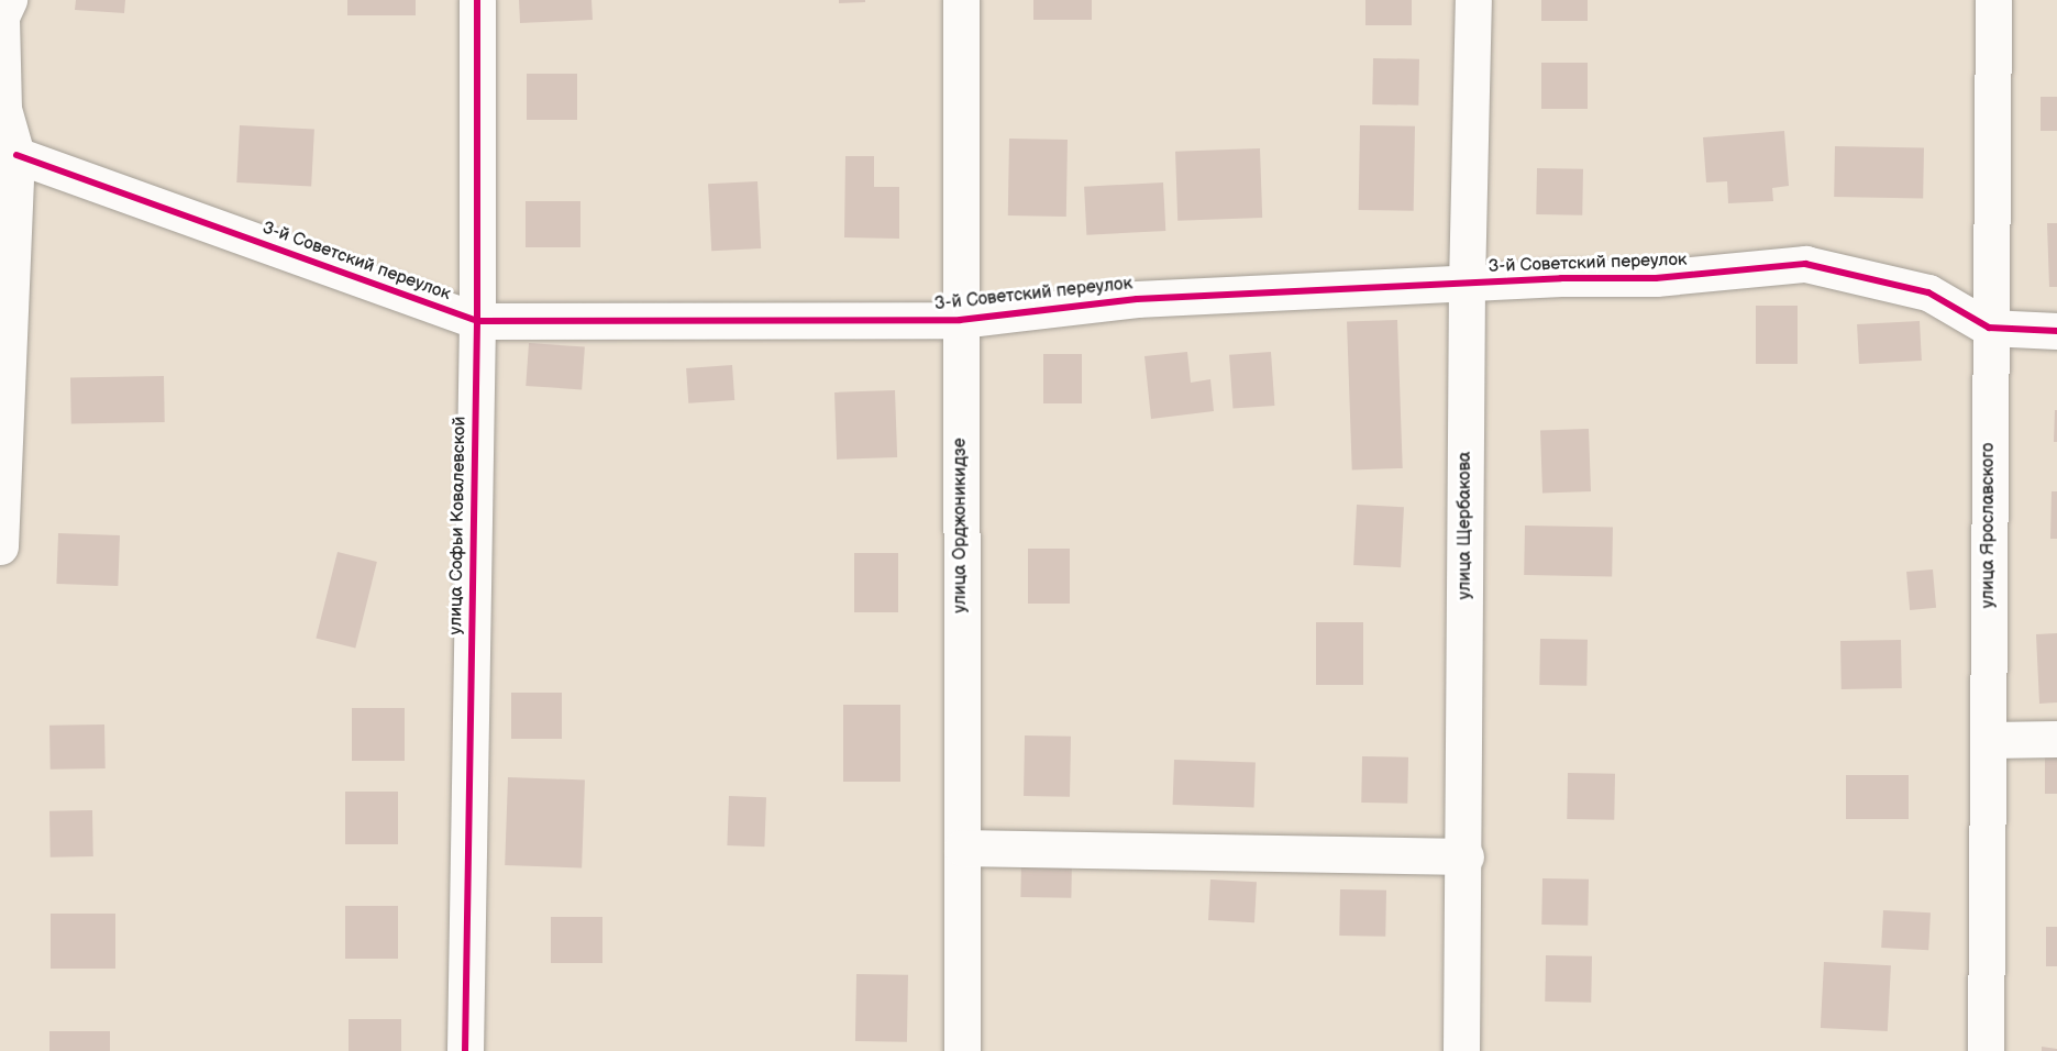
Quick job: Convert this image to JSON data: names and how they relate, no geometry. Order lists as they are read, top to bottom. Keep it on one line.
{"streets":{"street":["3-й Советский переулок","улица Софьи Ковалевской","улица Орджоникидзе","улица Щербакова","улица Ярославского"]},"crossings":[["3-й Советский переулок","улица Софьи Ковалевской"],["3-й Советский переулок","улица Орджоникидзе"],["3-й Советский переулок","улица Щербакова"],["3-й Советский переулок","улица Ярославского"]]}
